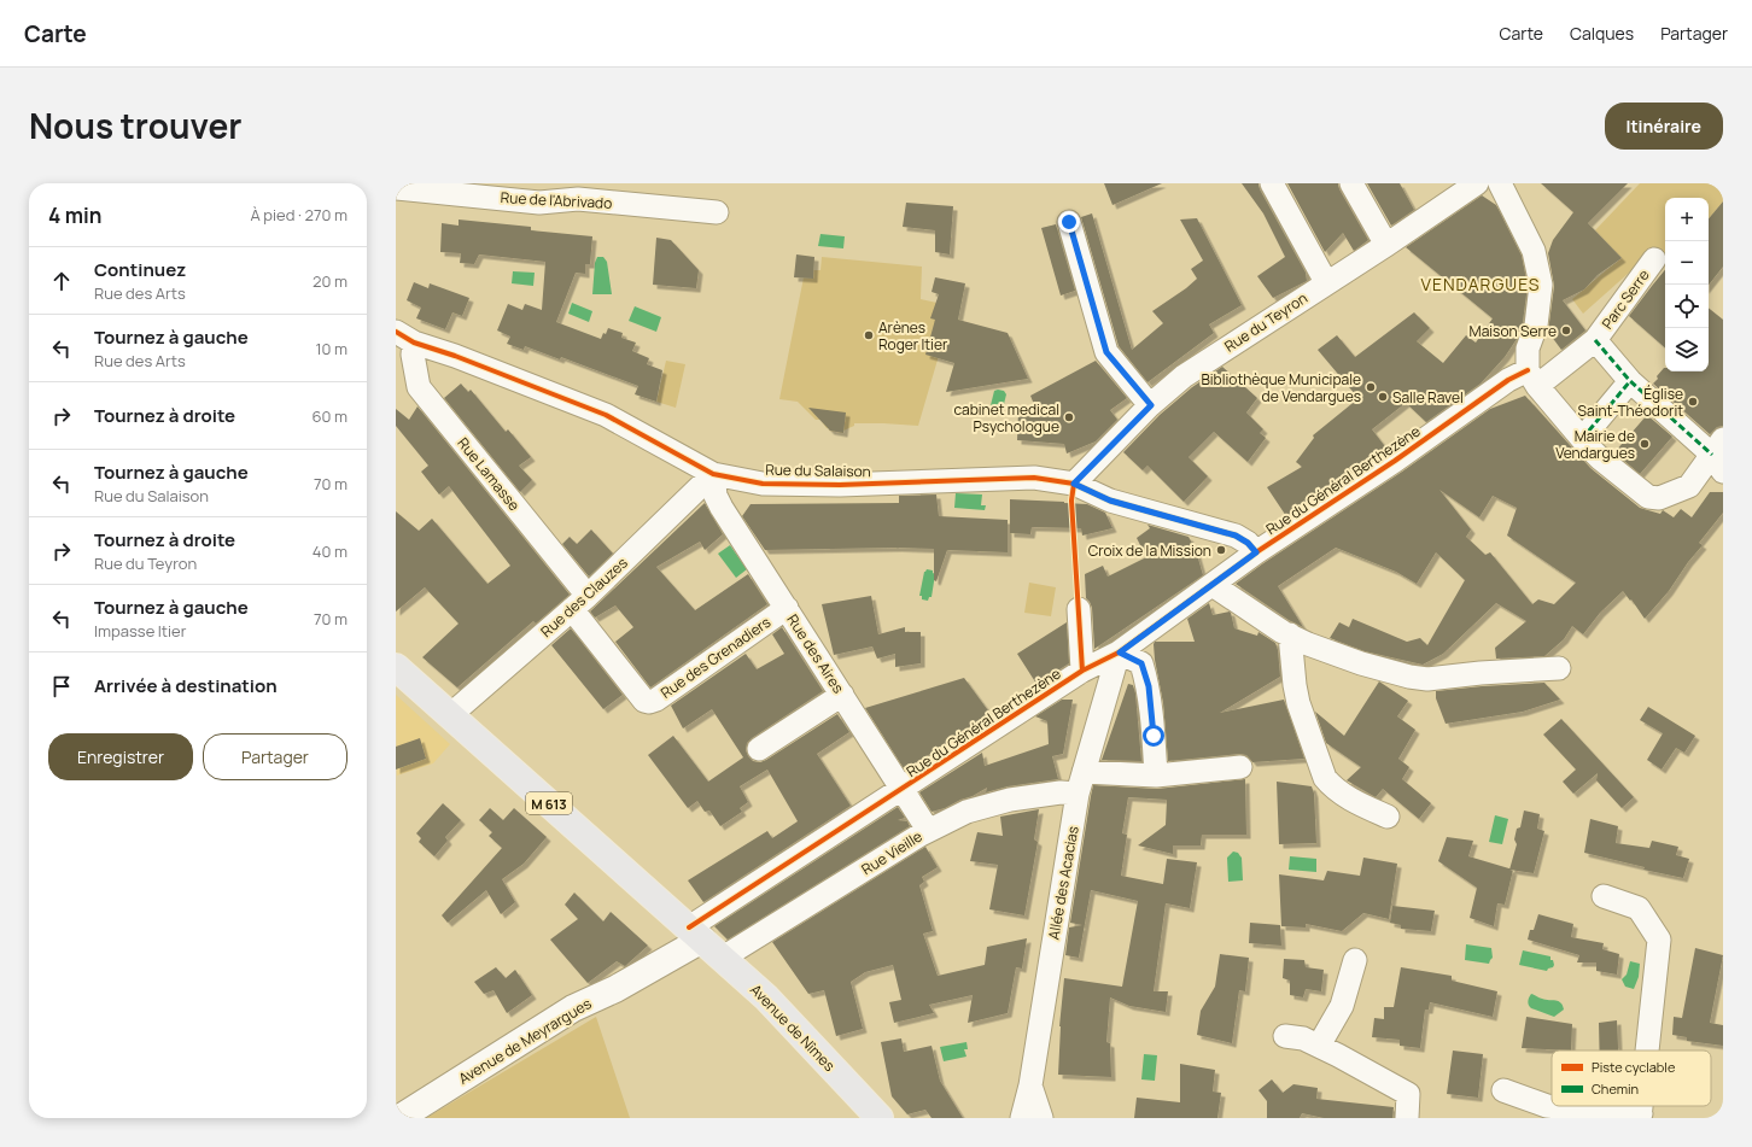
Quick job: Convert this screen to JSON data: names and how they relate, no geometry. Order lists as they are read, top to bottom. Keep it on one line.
{"streets":{"main road":["M 613","Avenue de Nîmes"],"street":["Rue de l'Abrivado","Parc Serre","Rue du Teyron","Rue du Salaison","Rue Lamasse","Rue du Général Berthezène","Rue des Clauzes","Rue des Aires","Rue des Grenadiers","Rue Vieille","Allée des Acacias","Avenue de Meyrargues"]},"crossings":[["Parc Serre","Rue du Général Berthezène"],["Rue du Teyron","Rue du Salaison"],["Rue du Salaison","Rue Lamasse"],["Rue du Salaison","Rue du Général Berthezène"],["Rue du Salaison","Rue des Clauzes"],["Rue du Salaison","Rue des Aires"],["Rue Lamasse","Rue des Clauzes"],["Rue Lamasse","Rue des Grenadiers"],["Rue du Général Berthezène","Rue des Aires"],["Rue du Général Berthezène","M 613"],["Rue du Général Berthezène","Allée des Acacias"],["Rue du Général Berthezène","Avenue de Nîmes"],["Rue du Général Berthezène","Avenue de Meyrargues"],["Rue des Clauzes","Rue des Aires"],["Rue des Clauzes","Rue des Grenadiers"],["Rue des Clauzes","M 613"],["Rue des Aires","Rue des Grenadiers"],["Rue des Aires","Rue Vieille"],["M 613","Avenue de Nîmes"],["M 613","Avenue de Meyrargues"],["Rue Vieille","Allée des Acacias"],["Rue Vieille","Avenue de Nîmes"],["Avenue de Nîmes","Avenue de Meyrargues"]],"districts":["VENDARGUES"],"places":["Maison Serre","Arènes Roger Itier","Bibliothèque Municipale de Vendargues","Salle Ravel","Église Saint-Théodorit","cabinet medical Psychologue","Mairie de Vendargues","Croix de la Mission"],"legend":["Piste cyclable","Chemin"],"page":{"header":"Carte","nav":["Carte","Calques","Partager"],"title":"Nous trouver","buttons":["Itinéraire",["Enregistrer","Partager"]],"heading":["4 min","À pied · 270 m"],"map_buttons":["+","−"],"list":[["Continuez","Rue des Arts","20 m"],["Tournez à gauche","Rue des Arts","10 m"],["Tournez à droite","60 m"],["Tournez à gauche","Rue du Salaison","70 m"],["Tournez à droite","Rue du Teyron","40 m"],["Tournez à gauche","Impasse Itier","70 m"],"Arrivée à destination"]}}
